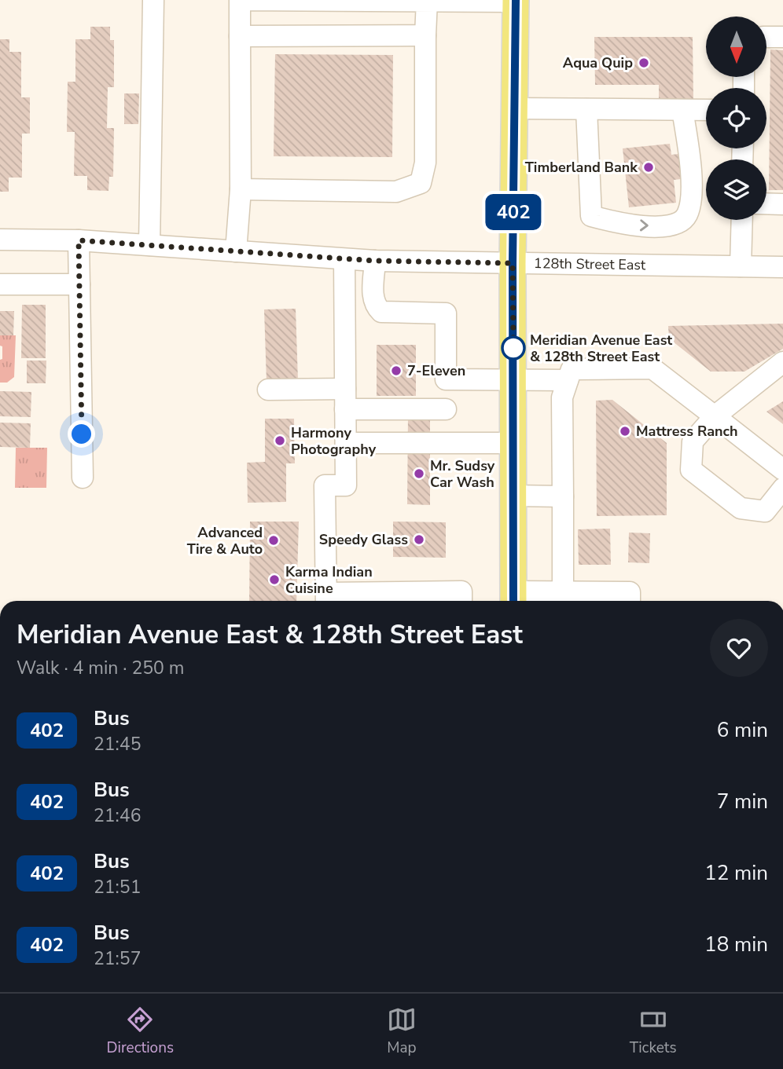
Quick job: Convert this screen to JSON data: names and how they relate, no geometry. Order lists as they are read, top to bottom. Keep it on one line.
{"streets":{"street":["128th Street East"]},"places":["Aqua Quip","Timberland Bank","Meridian Avenue East & 128th Street East","7-Eleven","Mattress Ranch","Harmony Photography","Mr. Sudsy Car Wash","Speedy Glass","Advanced Tire & Auto","Karma Indian Cuisine"],"lines":["bus line 402"],"north":"bottom","page":{"on_map":"402","heading":["Meridian Avenue East & 128th Street East","Walk · 4 min · 250 m"],"list":[{"mark":"402","name":"Bus","note":"21:45","value":"6 min"},{"mark":"402","name":"Bus","note":"21:46","value":"7 min"},{"mark":"402","name":"Bus","note":"21:51","value":"12 min"},{"mark":"402","name":"Bus","note":"21:57","value":"18 min"}],"tabs":["Directions","Map","Tickets"]}}
